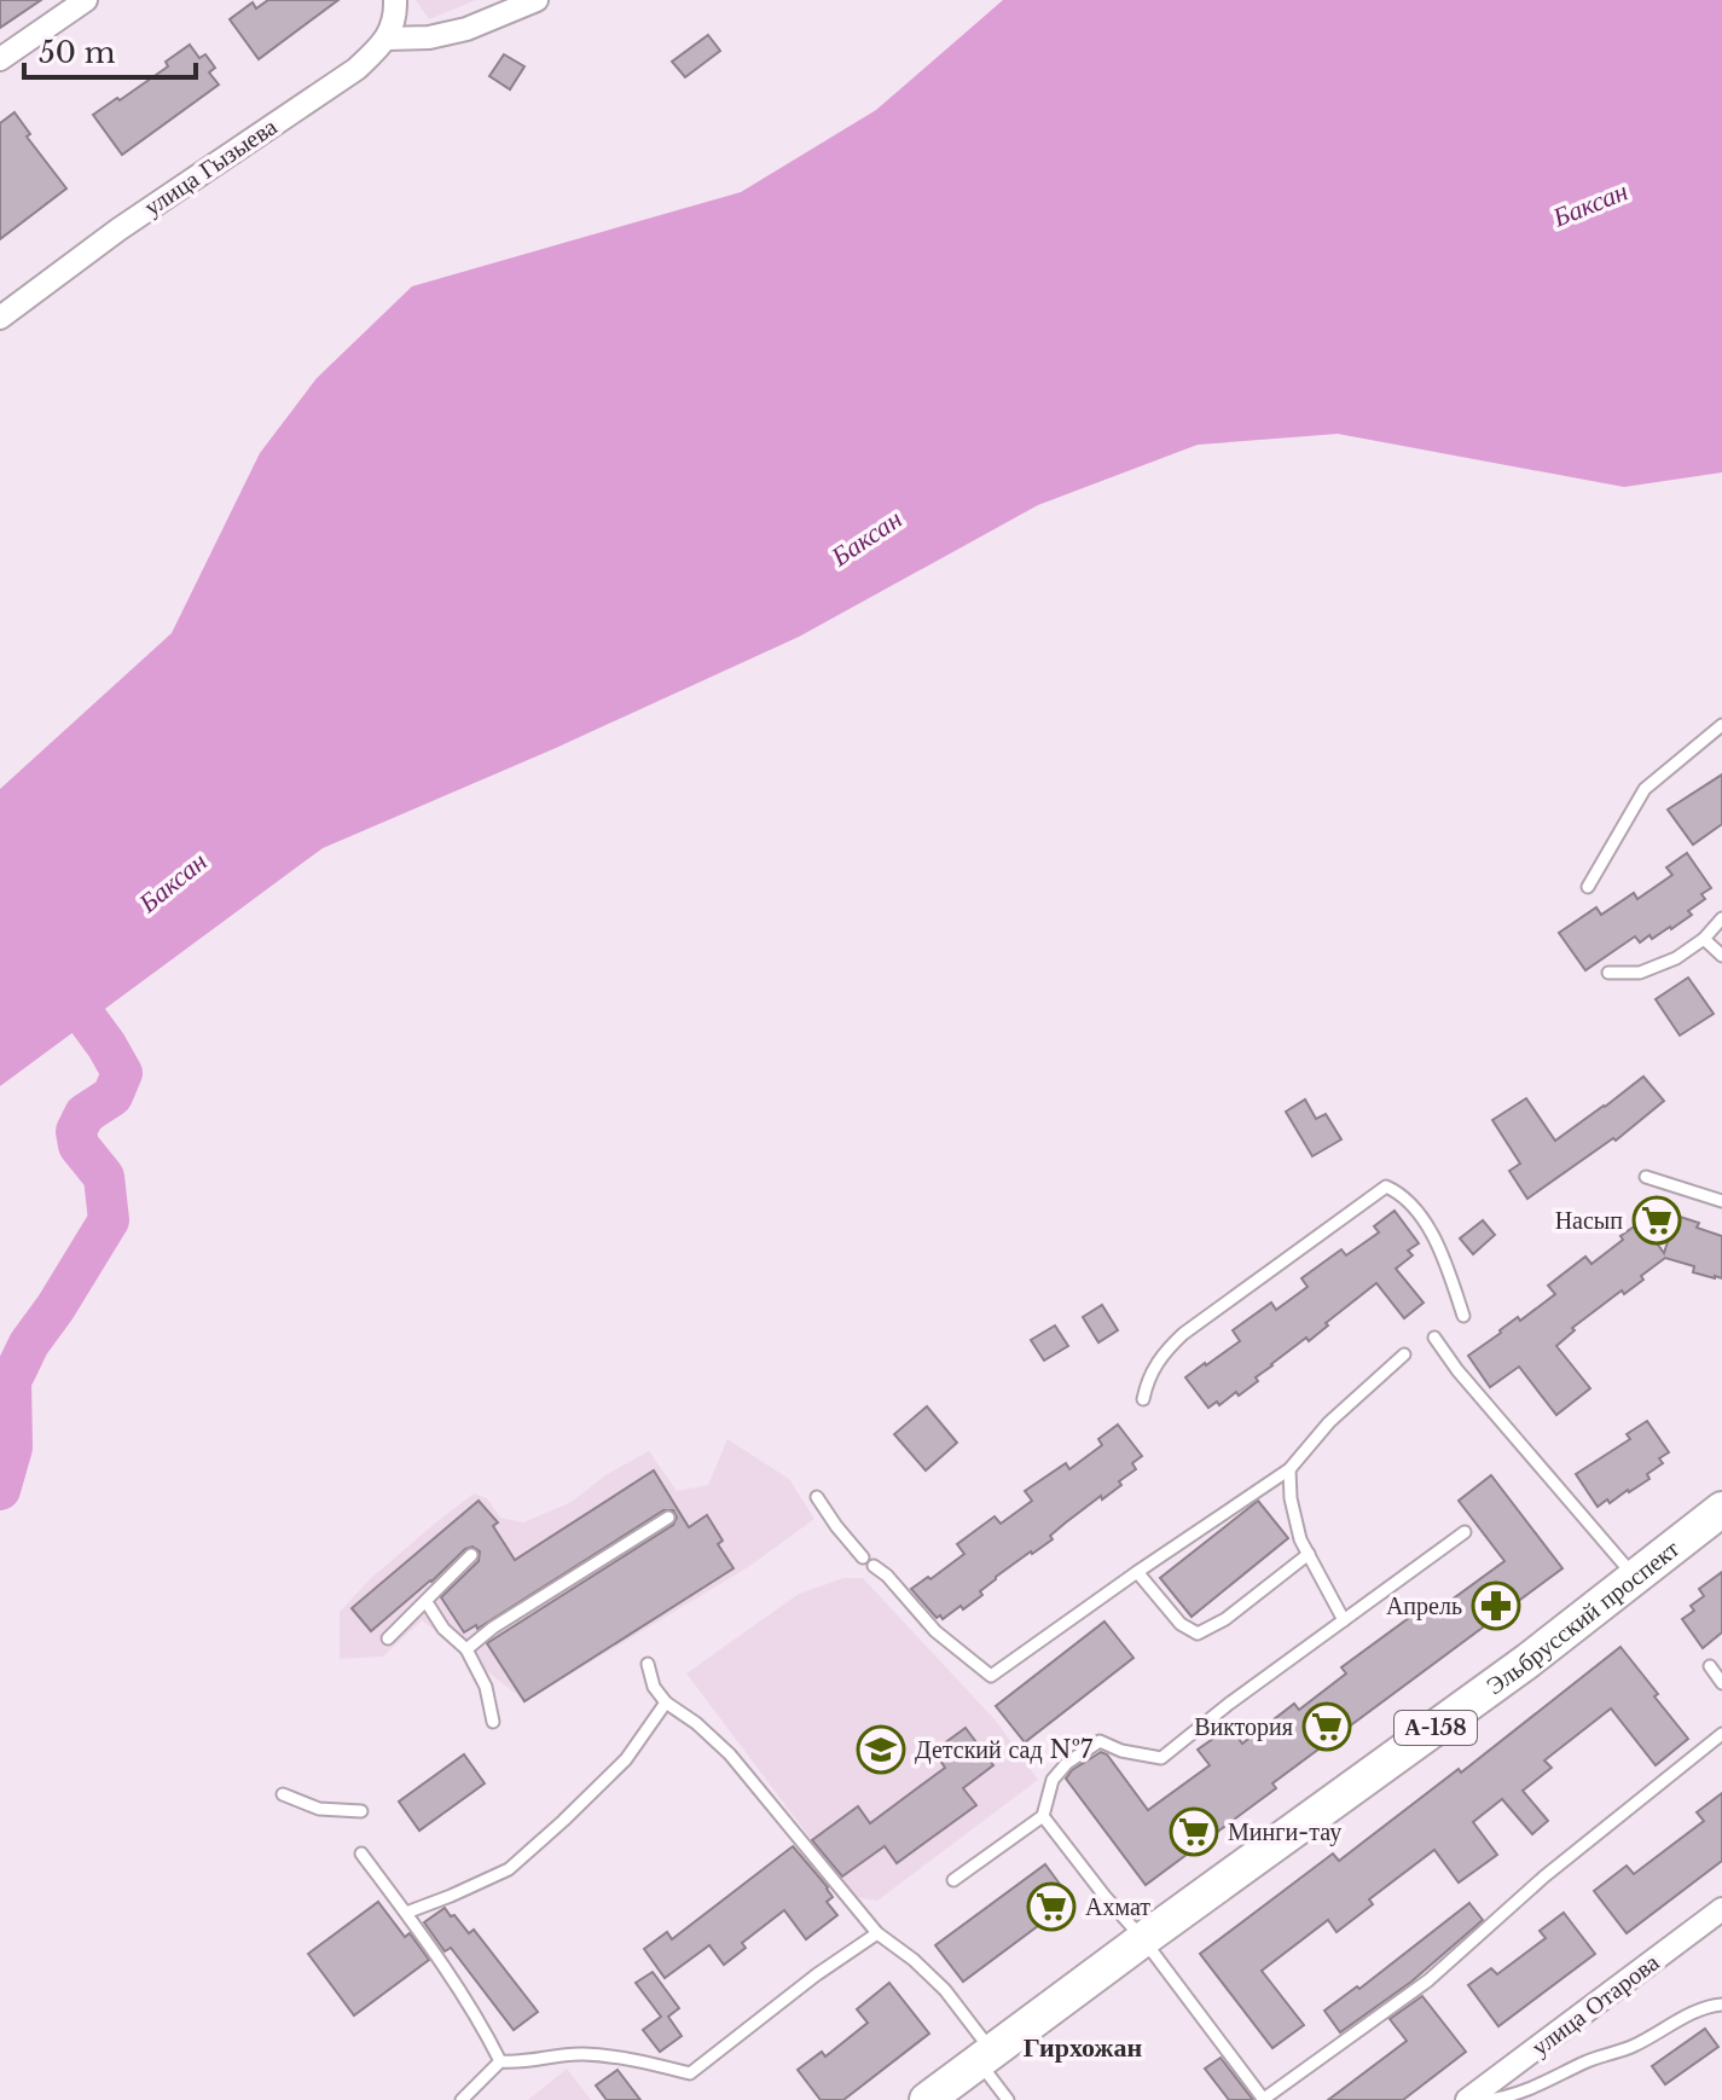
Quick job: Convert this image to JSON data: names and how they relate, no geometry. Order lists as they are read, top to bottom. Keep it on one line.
{"streets":{"main road":["Эльбрусский проспект","А-158"],"street":["улица Гызыева","улица Отарова"]},"districts":["Гирхожан"],"water":["Баксан"],"places":{"supermarket":["Насып","Виктория","Минги-тау","Ахмат"],"pharmacy":["Апрель"],"school or university":["Детский сад №7"]},"scale_bar":"50 m"}
